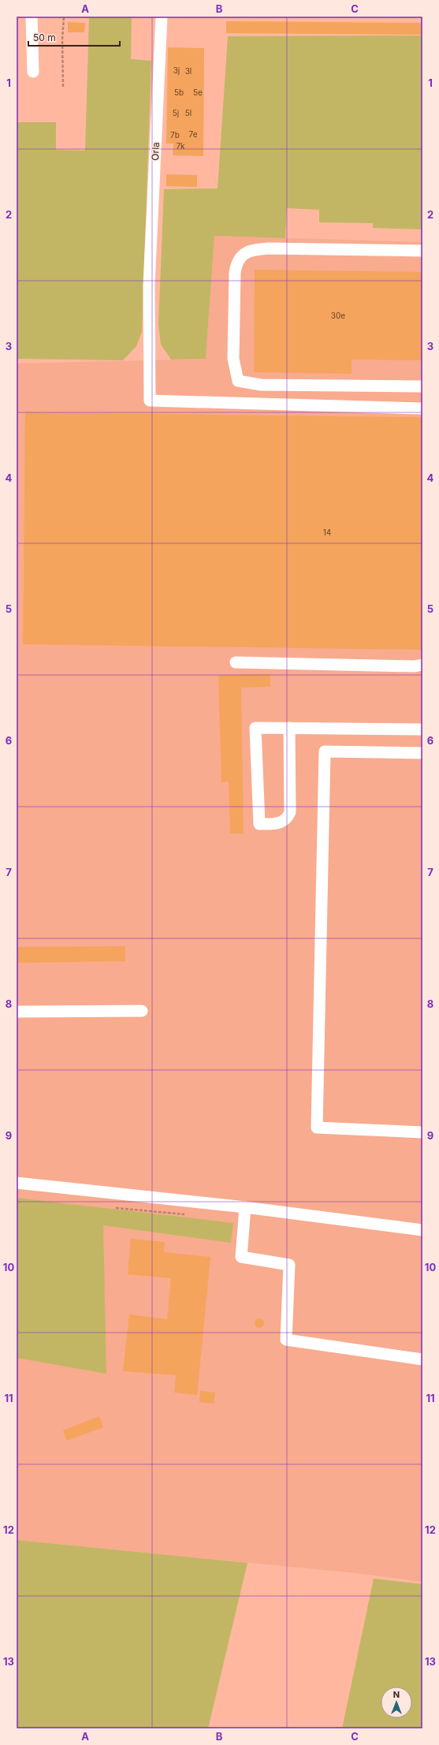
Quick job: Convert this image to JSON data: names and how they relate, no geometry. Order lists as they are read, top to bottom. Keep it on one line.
{"streets":{"lane":["Orla"]},"house_numbers":["3j","3l","5b","5e","5j","5l","7e","7b","7k","30e","14"],"scale_bar":"50 m","north":"top","grid":{"columns":["A","B","C"],"rows":["1","2","3","4","5","6","7","8","9","10","11","12","13"]}}
